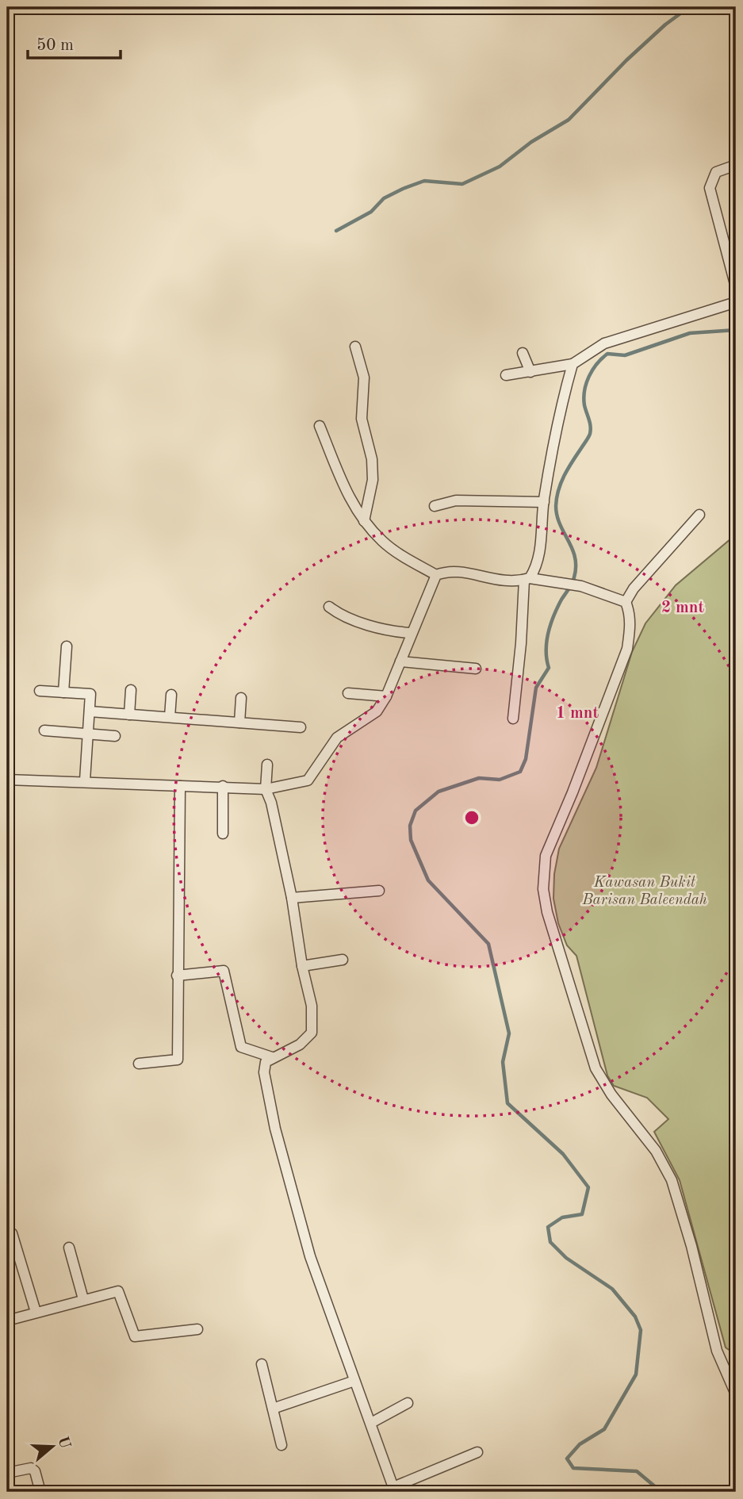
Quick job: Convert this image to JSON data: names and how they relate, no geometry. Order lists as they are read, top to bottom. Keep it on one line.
{"parks":["Kawasan Bukit Barisan Baleendah"],"scale_bar":"50 m","north":"right","rings":["2 mnt","1 mnt"]}
